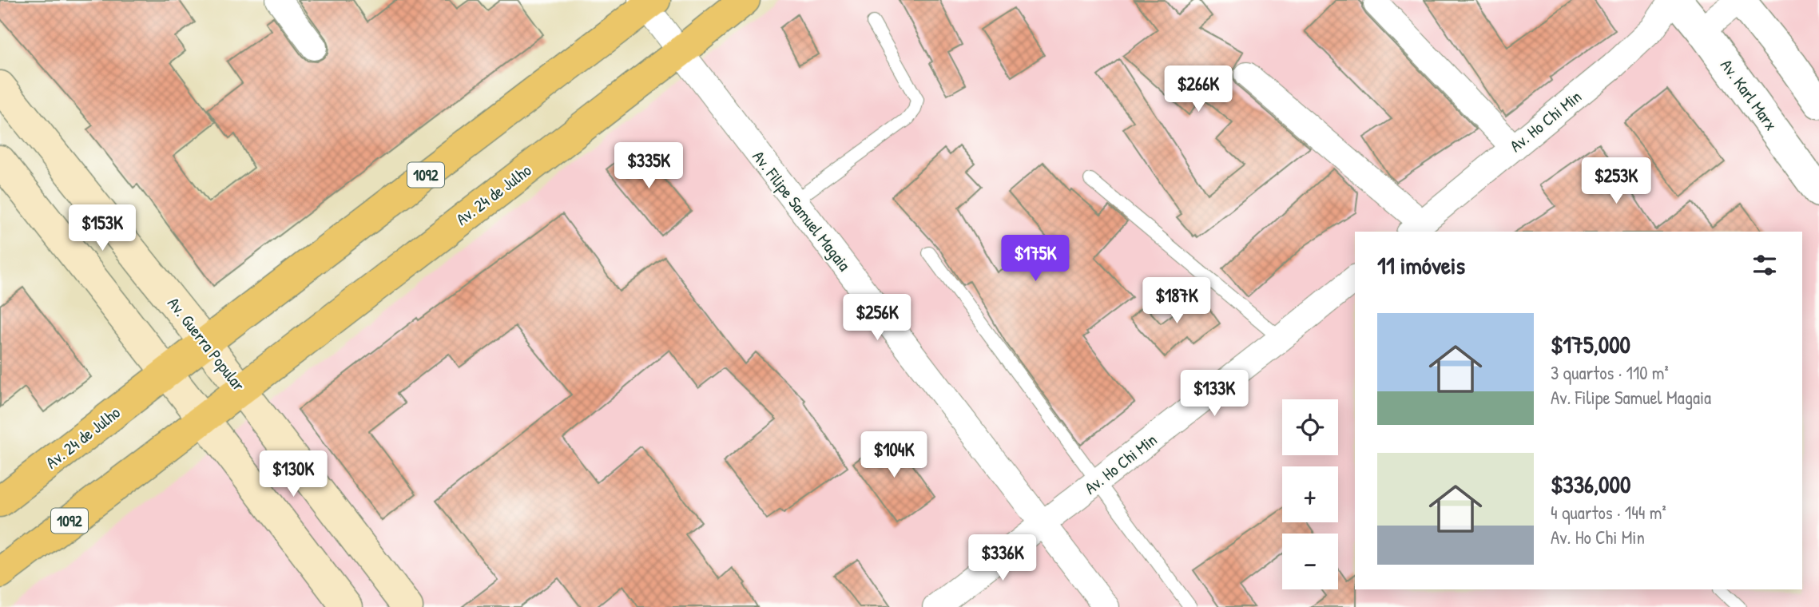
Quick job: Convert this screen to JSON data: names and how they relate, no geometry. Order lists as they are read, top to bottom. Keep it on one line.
{"streets":{"main road":["1092","Av. 24 de Julho","Av. Guerra Popular"],"street":["Av. Karl Marx","Av. Ho Chi Min","Av. Filipe Samuel Magaia"]},"crossings":[["Av. Ho Chi Min","Av. Filipe Samuel Magaia"],["1092","Av. 24 de Julho"],["1092","Av. Filipe Samuel Magaia"],["1092","Av. Guerra Popular"],["Av. 24 de Julho","Av. Filipe Samuel Magaia"],["Av. 24 de Julho","Av. Guerra Popular"]],"page":{"price":["$266K","$335K","$253K","$153K","$175K","$187K","$256K","$133K","$104K","$130K","$336K"],"heading":"11 imóveis","list":[{"name":"$175,000","note":"3 quartos · 110 m² · Av. Filipe Samuel Magaia"},{"name":"$336,000","note":"4 quartos · 144 m² · Av. Ho Chi Min"}],"map_buttons":["+","−"]}}
